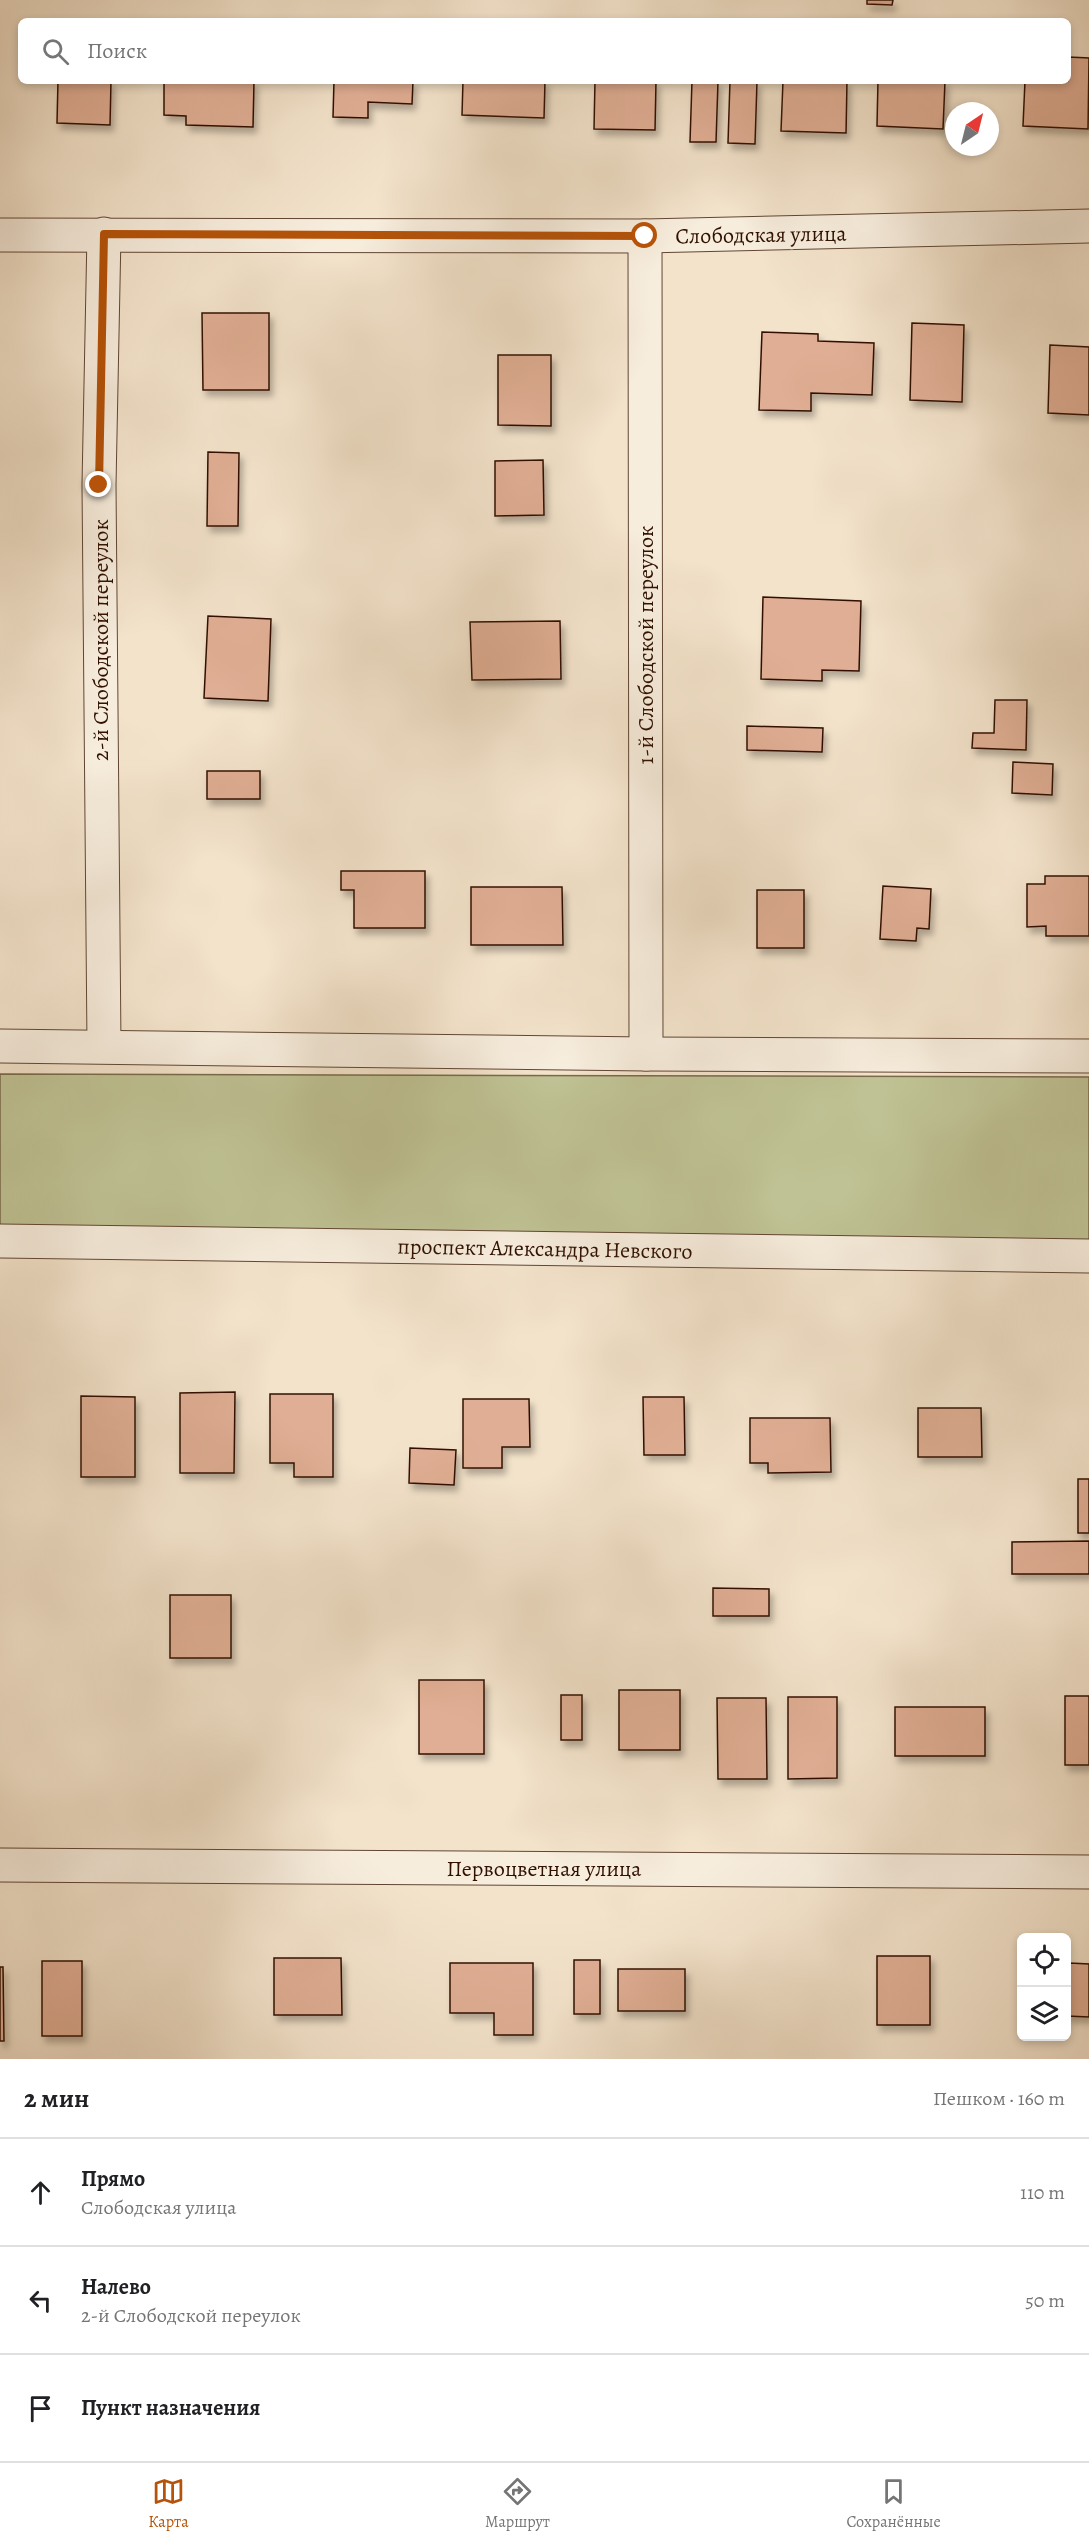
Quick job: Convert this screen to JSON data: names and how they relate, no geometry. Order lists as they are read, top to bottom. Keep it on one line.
{"streets":{"street":["Слободская улица","2-й Слободской переулок","1-й Слободской переулок","проспект Александра Невского","Первоцветная улица"]},"crossings":[["Слободская улица","2-й Слободской переулок"],["Слободская улица","1-й Слободской переулок"]],"north":"top right","page":{"search":"Поиск","heading":["2 мин","Пешком · 160 m"],"list":[["Прямо","Слободская улица","110 m"],["Налево","2-й Слободской переулок","50 m"],"Пункт назначения"],"nav":["Карта","Маршрут","Сохранённые"]}}
